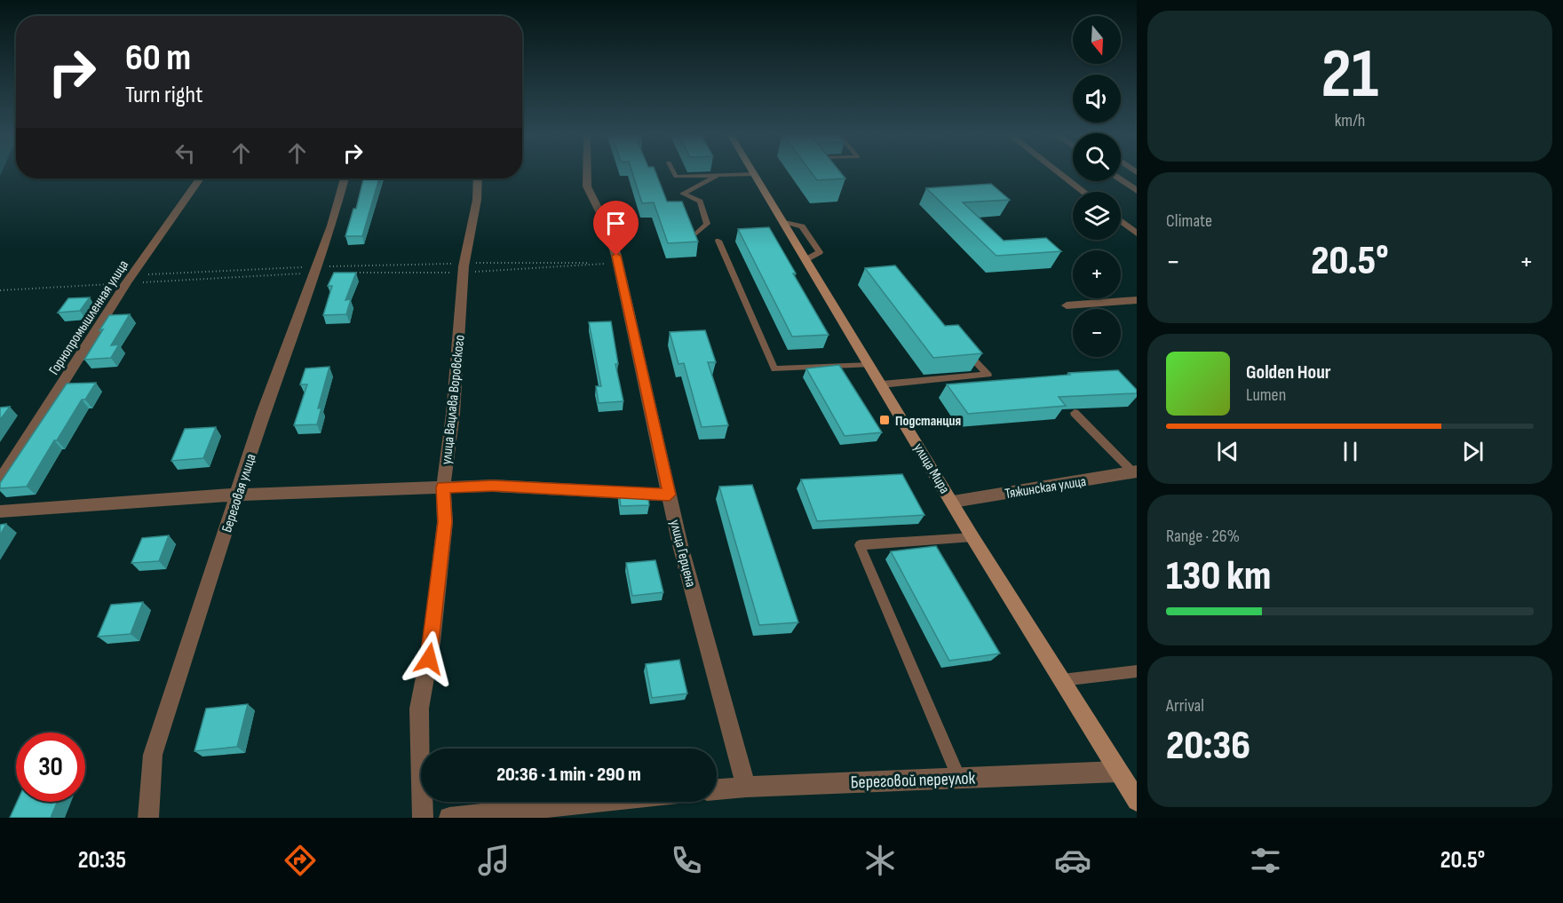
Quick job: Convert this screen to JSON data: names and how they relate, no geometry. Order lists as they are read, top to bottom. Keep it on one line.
{"streets":{"main road":["улица Мира"],"street":["Горнопромышленная улица","улица Вацлава Воровского","Тяжинская улица","Береговая улица","улица Герцена","Береговой переулок"]},"crossings":[["улица Мира","Тяжинская улица"],["улица Мира","Береговой переулок"],["улица Герцена","Береговой переулок"]],"places":{"transit":["Подстанция"]},"north":"bottom","page":{"tile":[["21","km/h"],"Climate",["Range · 26%","130 km"],["Arrival","20:36"]],"map_buttons":["+","−"],"turn":["60 m","Turn right"],"heat":["−","20.5°","+"],"song":["Golden Hour","Lumen"],"limit":"30","trip":"20:36 · 1 min · 290 m","tabs":["20:35","20.5°"]}}
